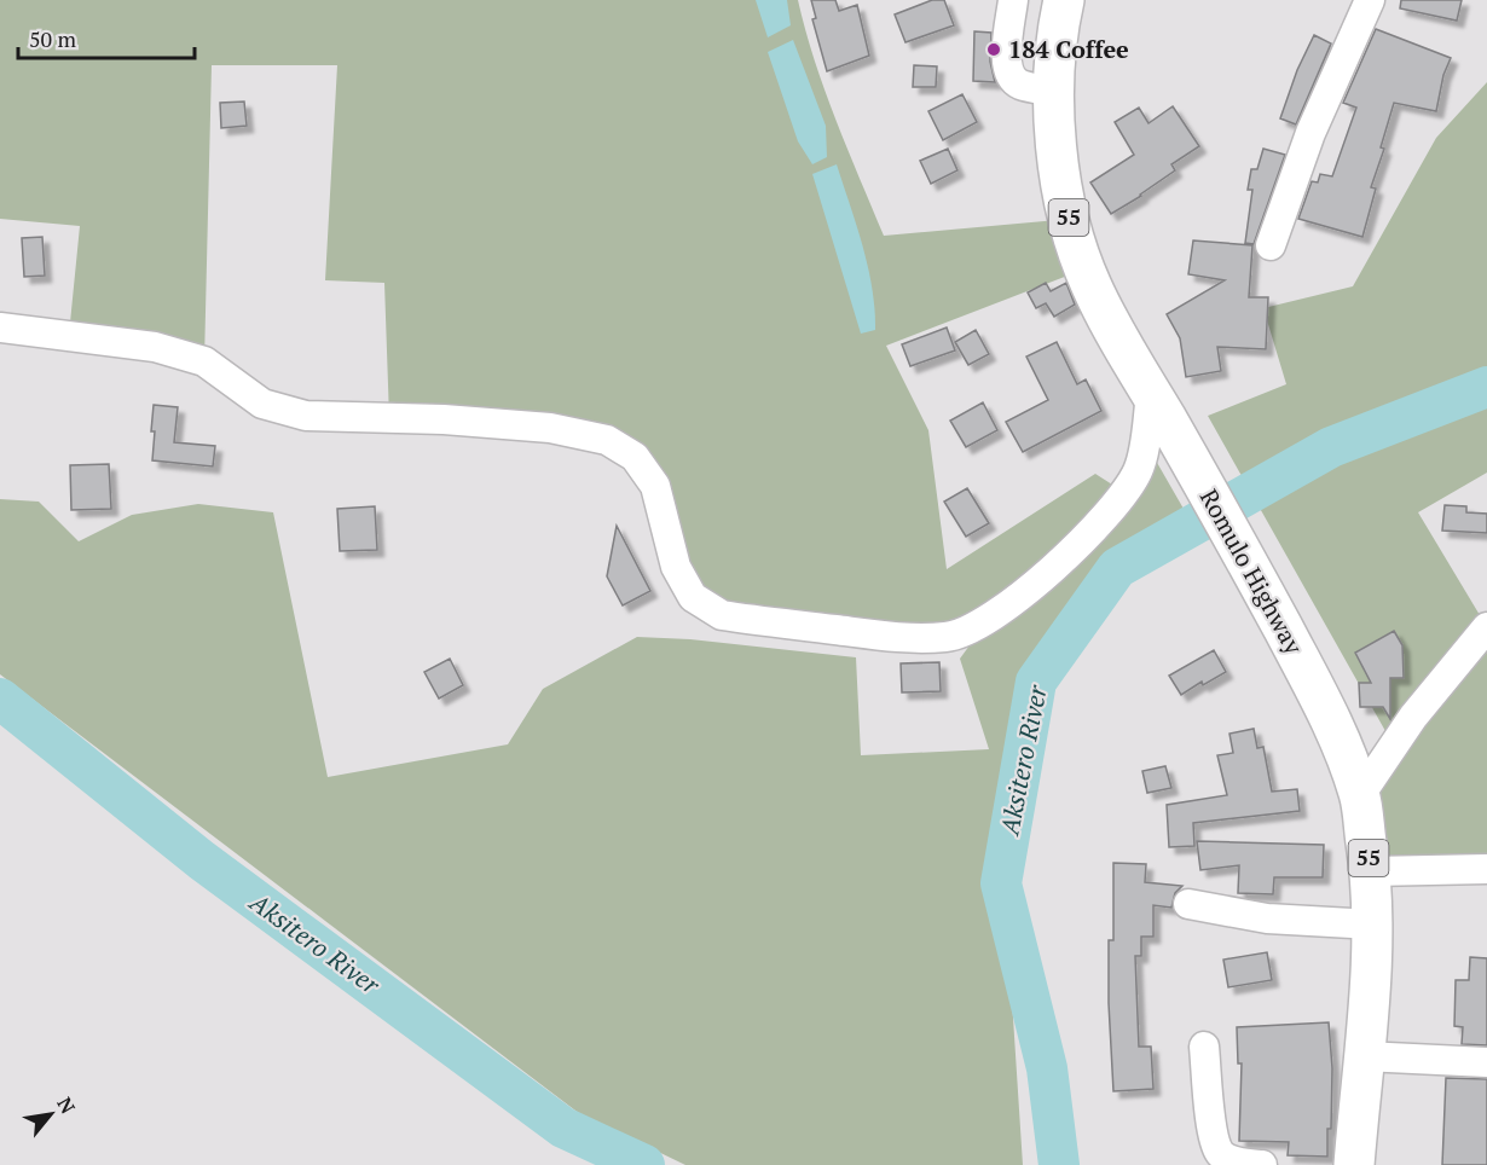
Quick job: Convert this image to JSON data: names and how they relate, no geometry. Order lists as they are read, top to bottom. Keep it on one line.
{"streets":{"highway":["55","Romulo Highway"]},"water":["Aksitero River"],"places":["184 Coffee"],"scale_bar":"50 m","north":"top right"}
